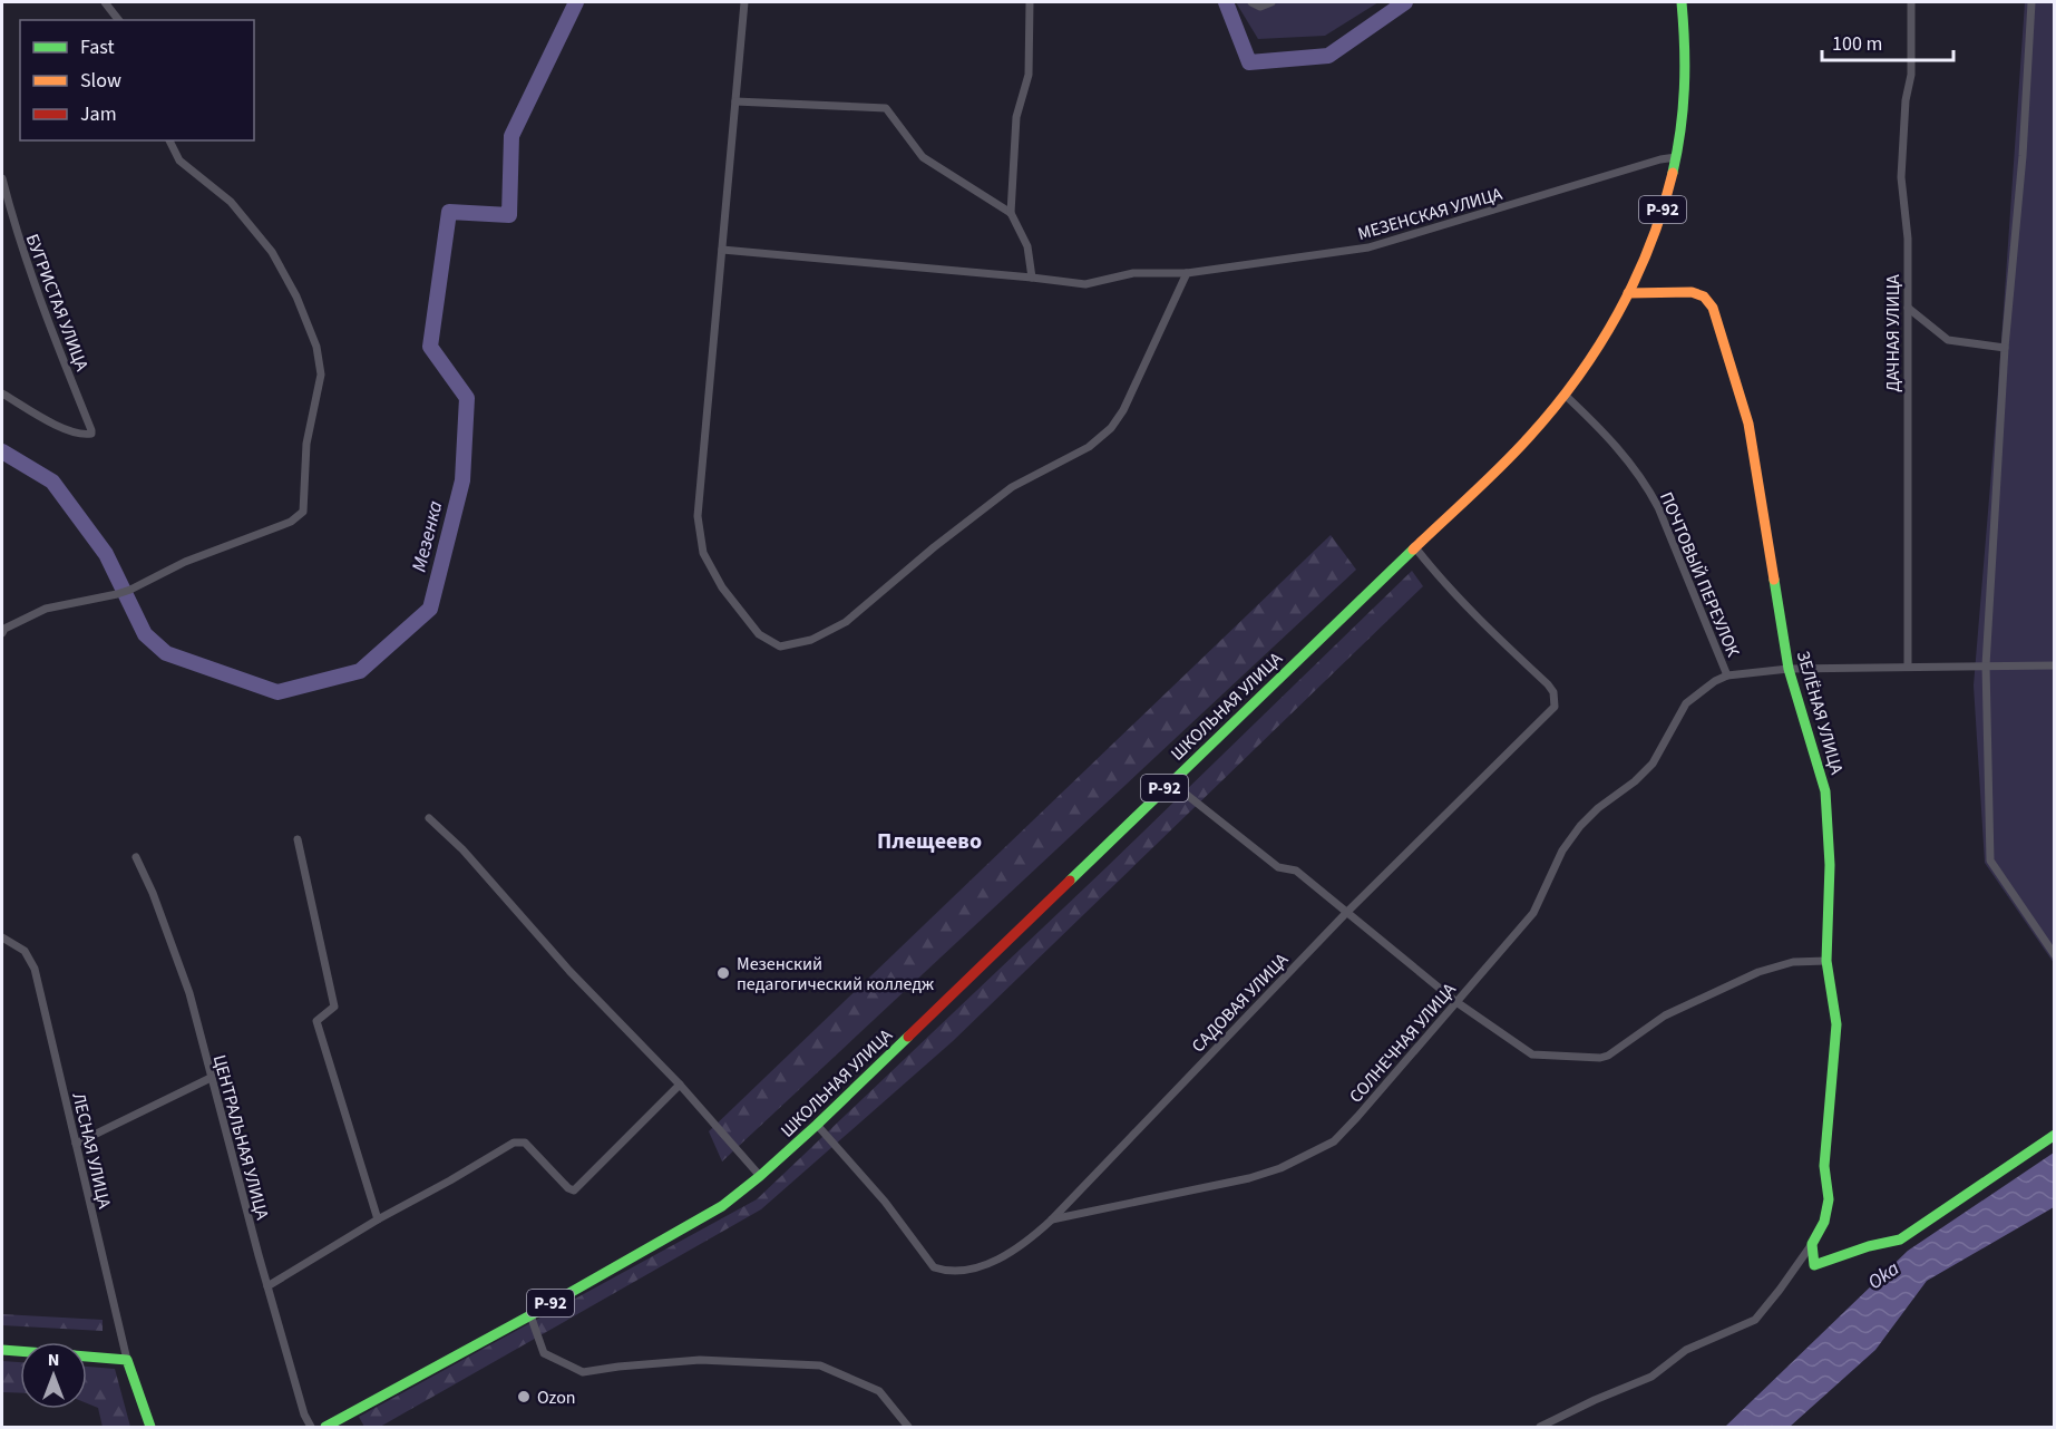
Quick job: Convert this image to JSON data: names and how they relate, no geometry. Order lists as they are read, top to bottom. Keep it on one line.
{"streets":{"main road":["Р-92","ШКОЛЬНАЯ УЛИЦА","ЗЕЛЁНАЯ УЛИЦА"],"street":["МЕЗЕНСКАЯ УЛИЦА","БУГРИСТАЯ УЛИЦА","ДАЧНАЯ УЛИЦА","ПОЧТОВЫЙ ПЕРЕУЛОК","САДОВАЯ УЛИЦА","СОЛНЕЧНАЯ УЛИЦА","ЦЕНТРАЛЬНАЯ УЛИЦА","ЛЕСНАЯ УЛИЦА"]},"crossings":[["Р-92","МЕЗЕНСКАЯ УЛИЦА"],["Р-92","ПОЧТОВЫЙ ПЕРЕУЛОК"],["Р-92","ШКОЛЬНАЯ УЛИЦА"],["Р-92","ЗЕЛЁНАЯ УЛИЦА"],["ПОЧТОВЫЙ ПЕРЕУЛОК","ШКОЛЬНАЯ УЛИЦА"],["ПОЧТОВЫЙ ПЕРЕУЛОК","СОЛНЕЧНАЯ УЛИЦА"],["ШКОЛЬНАЯ УЛИЦА","САДОВАЯ УЛИЦА"],["САДОВАЯ УЛИЦА","СОЛНЕЧНАЯ УЛИЦА"]],"districts":["Плещеево"],"water":["Мезенка","Oka"],"places":["Мезенский педагогический колледж","Ozon"],"legend":["Fast","Slow","Jam"],"scale_bar":"100 m","north":"top"}
